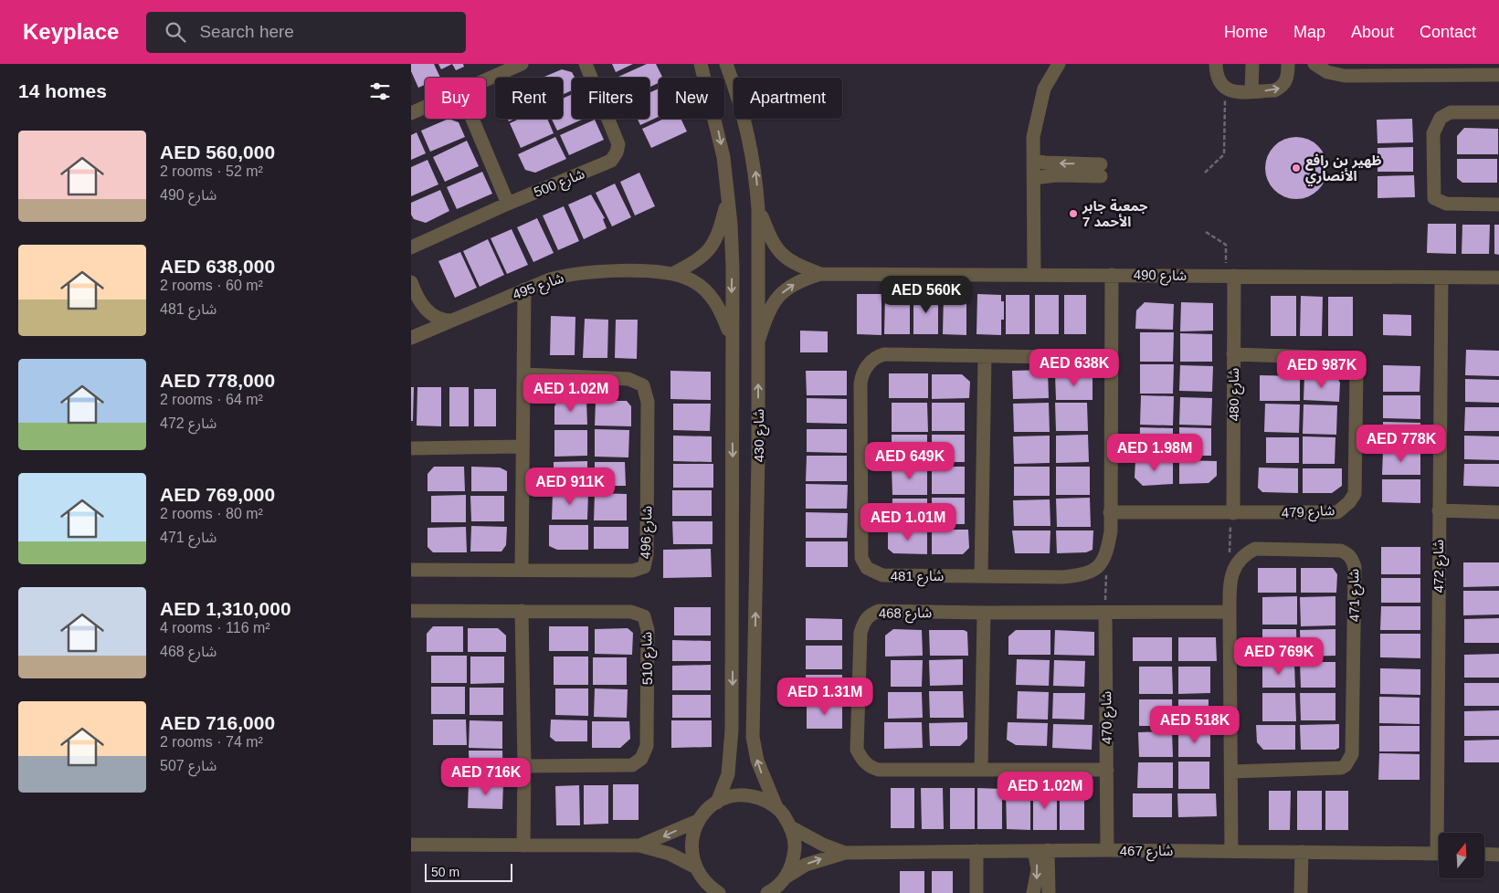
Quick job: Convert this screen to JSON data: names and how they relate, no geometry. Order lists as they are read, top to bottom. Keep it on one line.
{"streets":{"street":["شارع 500","شارع 490","شارع 495","شارع 480","شارع 430","شارع 479","شارع 496","شارع 472","شارع 481","شارع 471","شارع 468","شارع 510","شارع 470","شارع 467"]},"crossings":[["شارع 490","شارع 480"],["شارع 490","شارع 430"],["شارع 490","شارع 472"],["شارع 495","شارع 430"],["شارع 480","شارع 479"],["شارع 430","شارع 467"],["شارع 471","شارع 468"],["شارع 471","شارع 467"],["شارع 468","شارع 470"],["شارع 470","شارع 467"]],"places":["ظهير بن رافع الأنصاري","جمعية جابر الأحمد 7"],"scale_bar":"50 m","north":"top","page":{"header":"Keyplace","search":"Search here","nav":["Home","Map","About","Contact"],"heading":"14 homes","chip":["Buy","Rent","Filters","New","Apartment"],"list":[{"name":"AED 560,000","note":"2 rooms · 52 m² · شارع 490"},{"name":"AED 638,000","note":"2 rooms · 60 m² · شارع 481"},{"name":"AED 778,000","note":"2 rooms · 64 m² · شارع 472"},{"name":"AED 769,000","note":"2 rooms · 80 m² · شارع 471"},{"name":"AED 1,310,000","note":"4 rooms · 116 m² · شارع 468"},{"name":"AED 716,000","note":"2 rooms · 74 m² · شارع 507"}],"price":["AED 560K","AED 638K","AED 987K","AED 1.02M","AED 778K","AED 1.98M","AED 649K","AED 911K","AED 1.01M","AED 769K","AED 1.31M","AED 518K","AED 716K","AED 1.02M"],"scale":"50 m"}}
